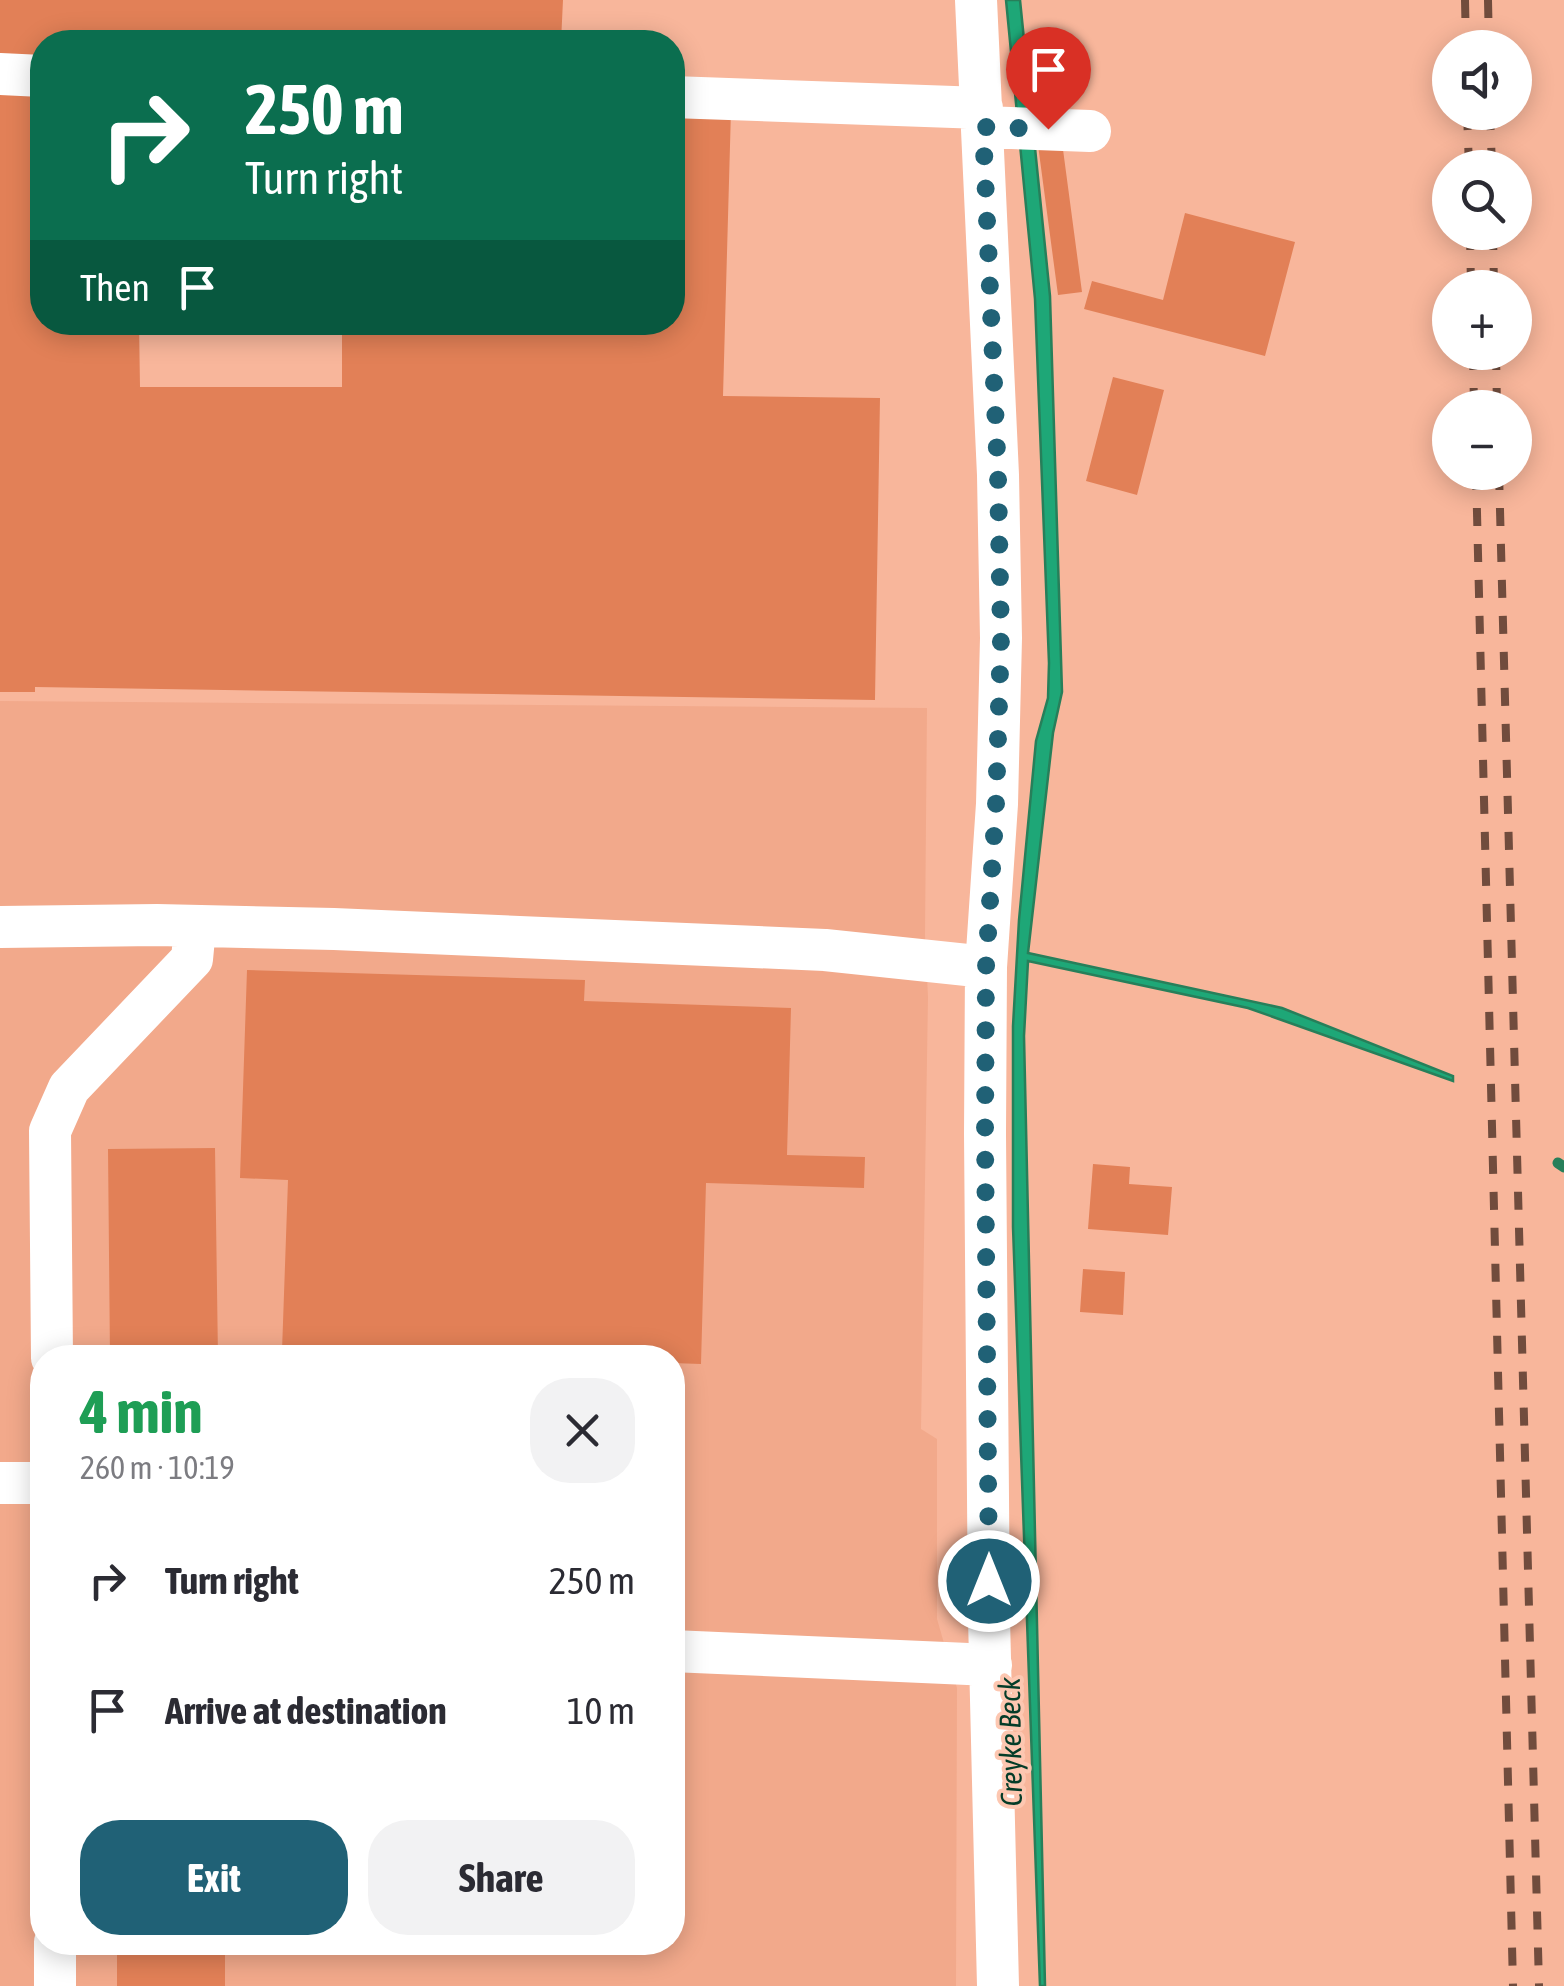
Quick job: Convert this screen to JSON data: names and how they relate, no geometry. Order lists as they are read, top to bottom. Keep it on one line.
{"water":["Creyke Beck"],"page":{"map_buttons":["+","−"],"turn":["250 m","Turn right"],"then":"Then","heading":["4 min","260 m · 10:19"],"list":[{"name":"Turn right","value":"250 m"},{"name":"Arrive at destination","value":"10 m"}],"buttons":["Exit","Share"]}}
